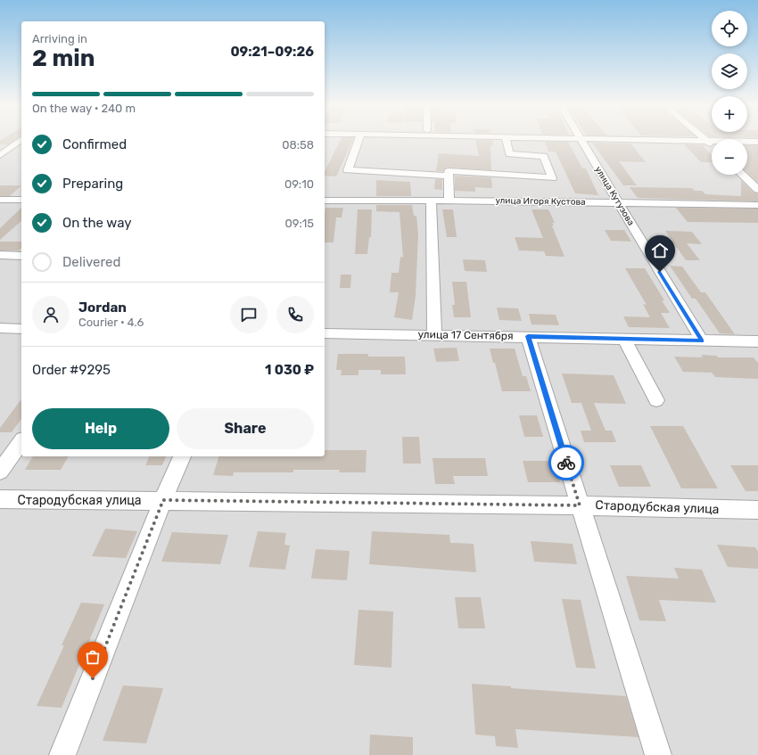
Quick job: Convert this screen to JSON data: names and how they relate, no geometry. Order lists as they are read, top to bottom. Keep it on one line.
{"streets":{"street":["улица Кутузова","улица Игоря Кустова","улица 17 Сентября","Стародубская улица"]},"crossings":[["улица Кутузова","улица Игоря Кустова"],["улица Кутузова","улица 17 Сентября"]],"page":{"map_buttons":["+","−"],"heading":["2 min","Arriving in","09:21–09:26"],"panel":["Jordan","Courier · 4.6","Order #9295","1 030 ₽"],"bar":"On the way · 240 m","list":[["Confirmed","08:58"],["Preparing","09:10"],["On the way","09:15"],"Delivered"],"buttons":["Help","Share"]}}
